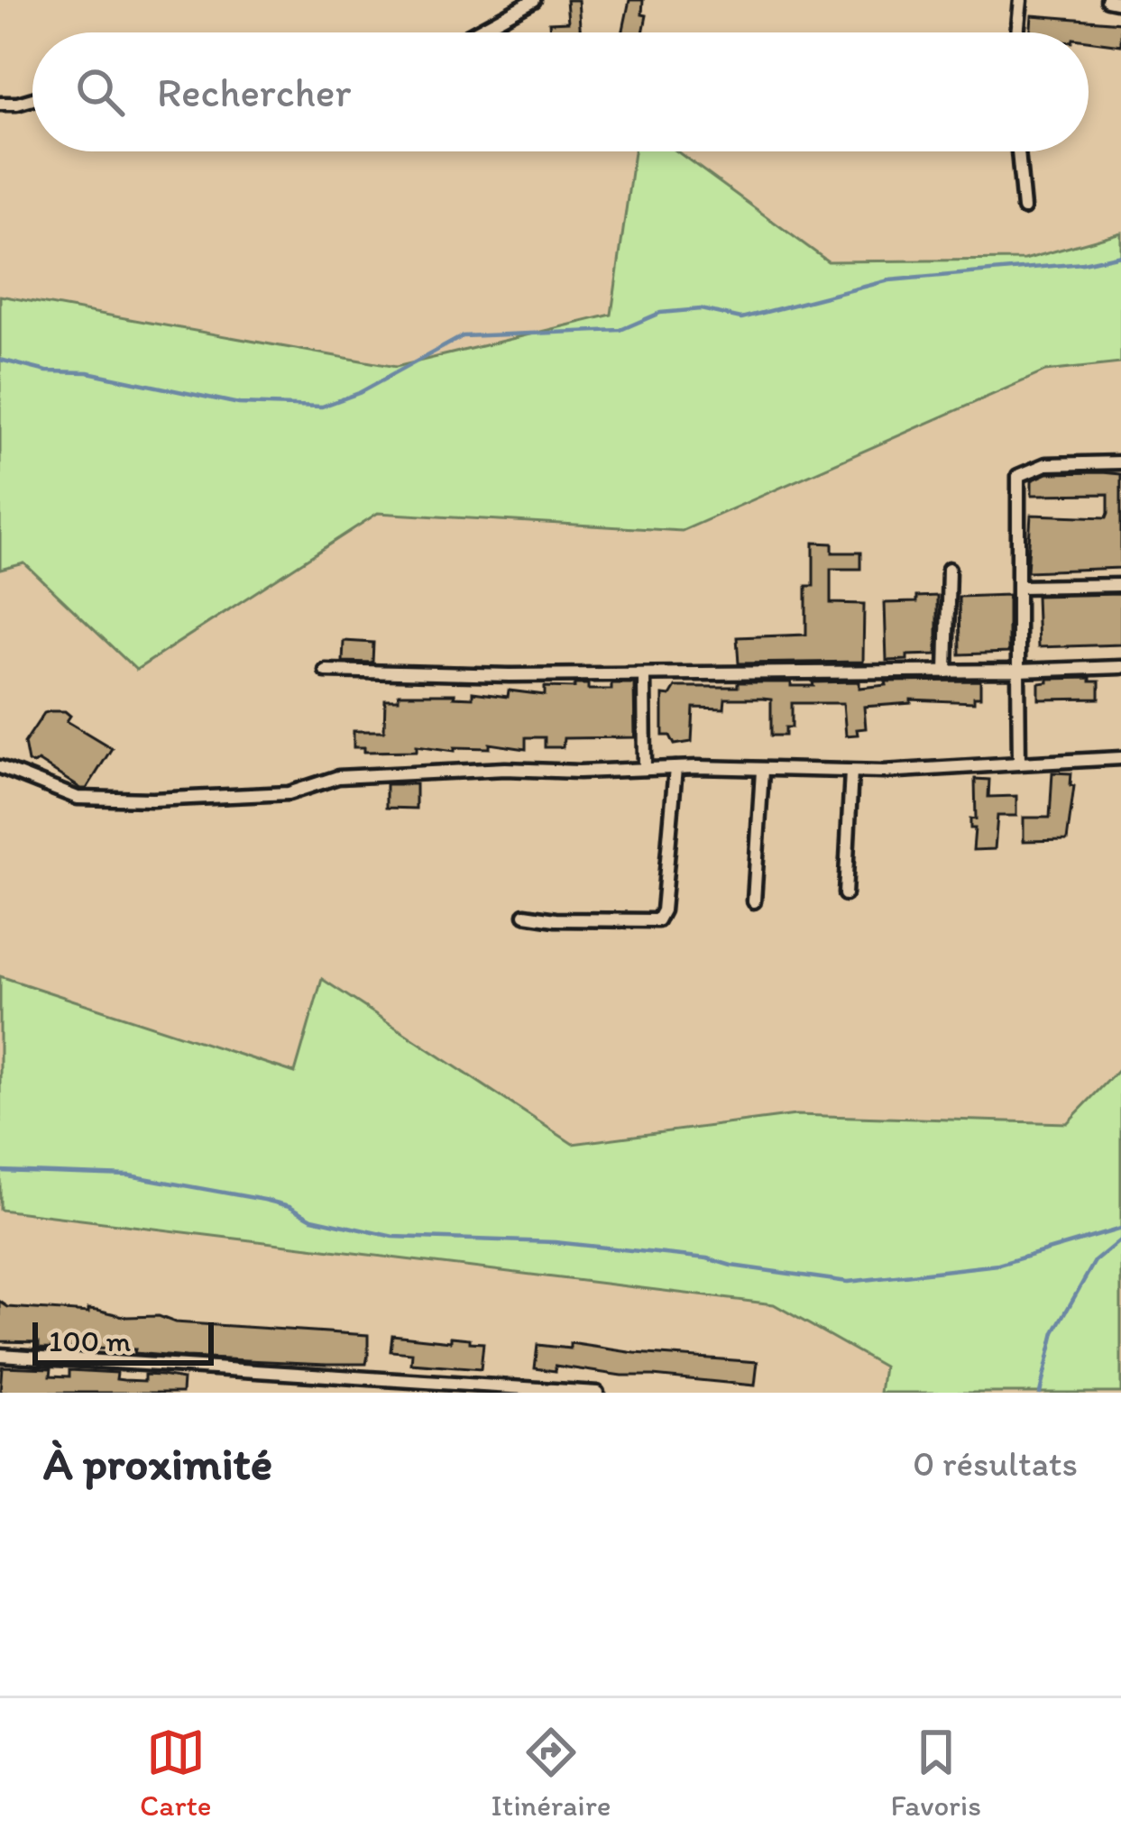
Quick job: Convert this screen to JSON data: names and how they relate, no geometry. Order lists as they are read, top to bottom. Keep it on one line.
{"scale_bar":"100 m","page":{"search":"Rechercher","scale":"100 m","heading":["À proximité","0 résultats"],"nav":["Carte","Itinéraire","Favoris"]}}
